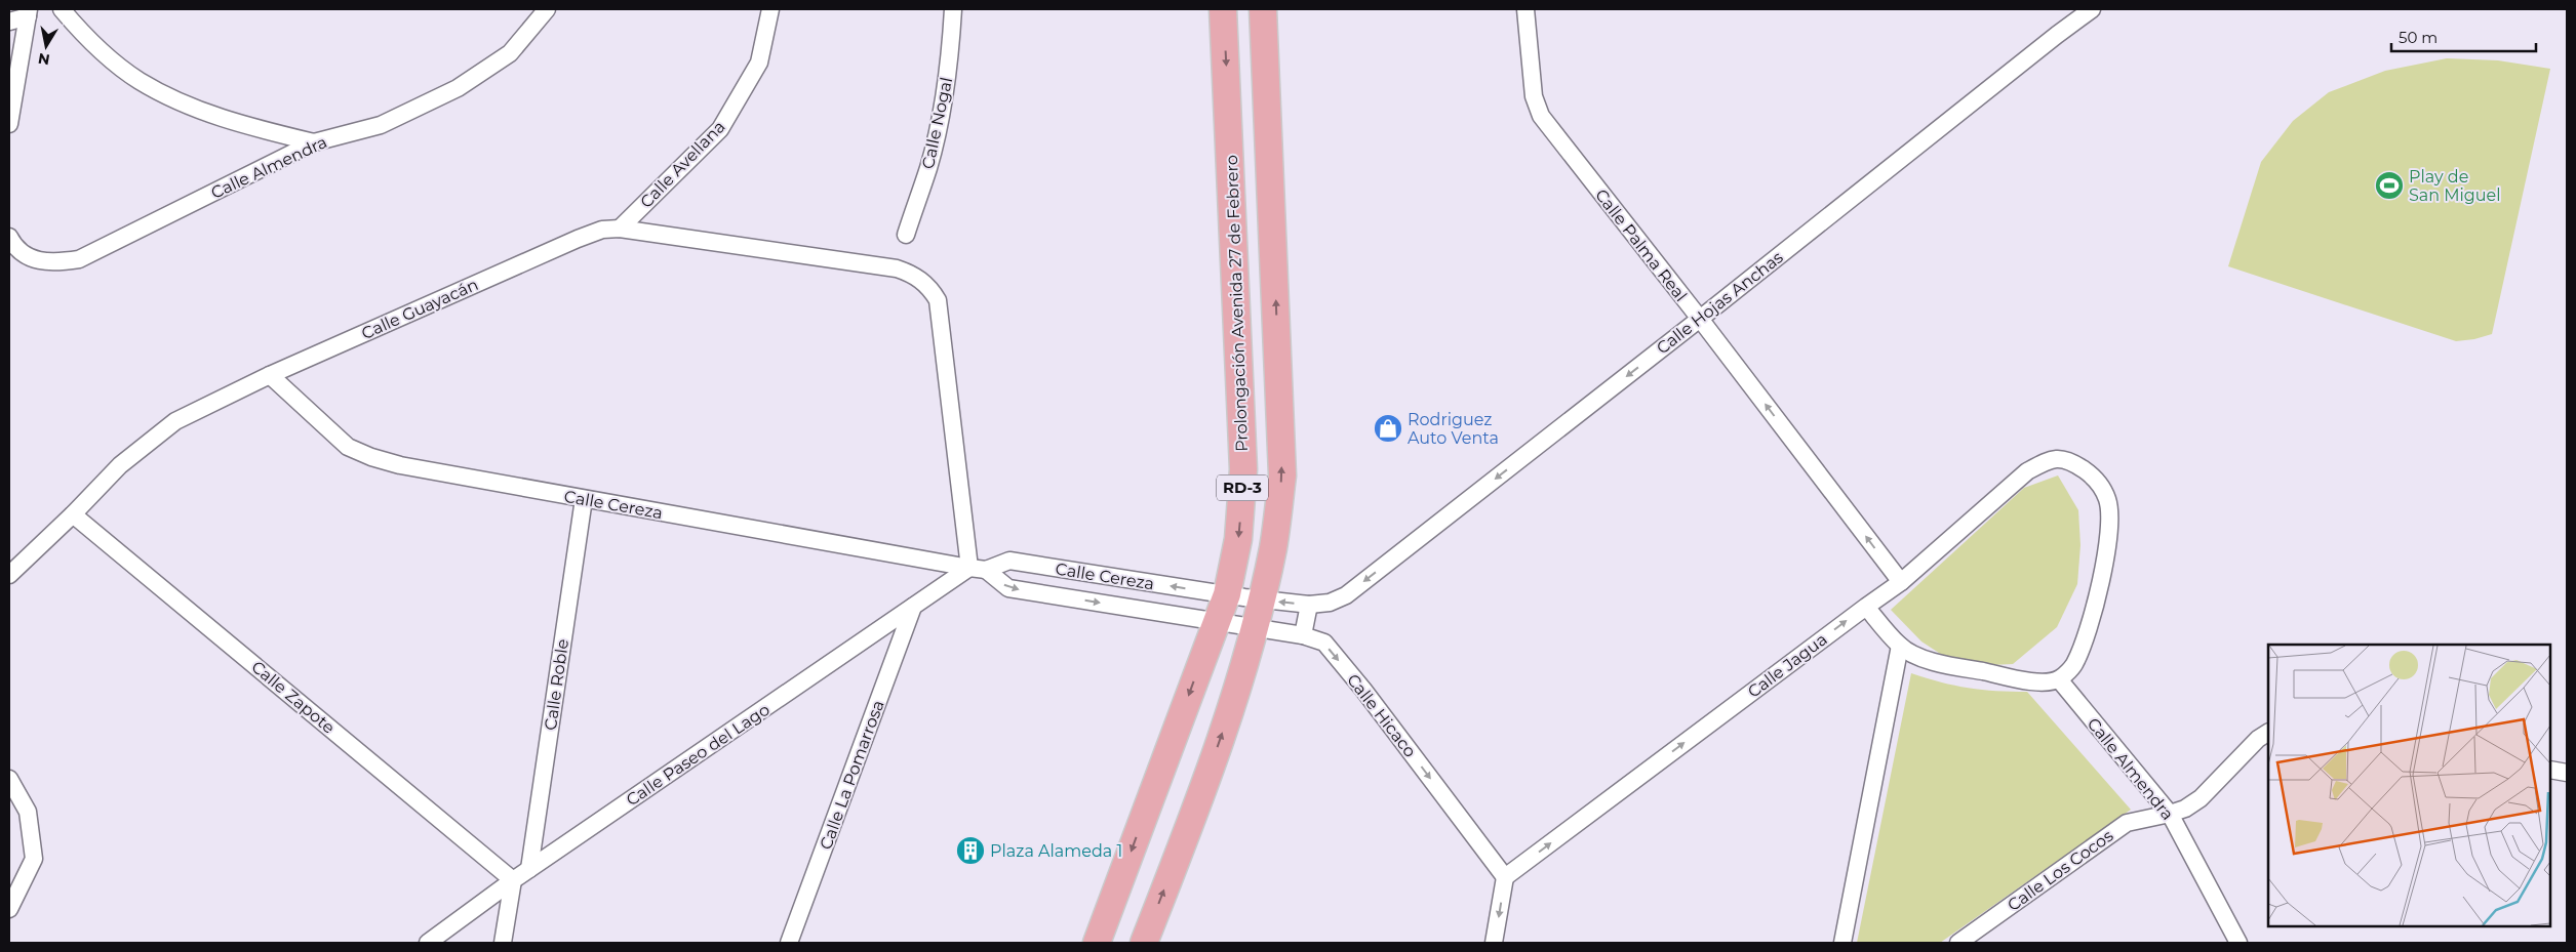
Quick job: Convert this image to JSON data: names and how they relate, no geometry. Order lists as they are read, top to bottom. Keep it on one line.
{"streets":{"main road":["Prolongación Avenida 27 de Febrero","RD-3"],"street":["Calle Nogal","Calle Avellana","Calle Almendra","Calle Palma Real","Calle Hojas Anchas","Calle Guayacán","Calle Cereza","Calle Jagua","Calle Roble","Calle Zapote","Calle Hicaco","Calle Paseo del Lago","Calle La Pomarrosa","Calle Los Cocos"]},"crossings":[["Calle Avellana","Calle Guayacán"],["Calle Almendra","Calle Jagua"],["Calle Almendra","Calle Los Cocos"],["Calle Palma Real","Calle Hojas Anchas"],["Calle Palma Real","Calle Jagua"],["Calle Hojas Anchas","Calle Cereza"],["Prolongación Avenida 27 de Febrero","Calle Cereza"],["Prolongación Avenida 27 de Febrero","Calle Hicaco"],["Calle Guayacán","Calle Cereza"],["Calle Guayacán","Calle Zapote"],["Calle Guayacán","Calle Paseo del Lago"],["RD-3","Calle Cereza"],["RD-3","Calle Hicaco"],["Calle Cereza","Calle Roble"],["Calle Cereza","Calle Hicaco"],["Calle Cereza","Calle Paseo del Lago"],["Calle Jagua","Calle Hicaco"],["Calle Roble","Calle Paseo del Lago"],["Calle Zapote","Calle Paseo del Lago"],["Calle Paseo del Lago","Calle La Pomarrosa"]],"one_way":["Calle Palma Real","Calle Hojas Anchas","Calle Jagua","Calle Hicaco"],"places":{"sports":["Play de San Miguel"],"shop":["Rodriguez Auto Venta"],"building":["Plaza Alameda 1"]},"scale_bar":"50 m","north":"bottom"}
